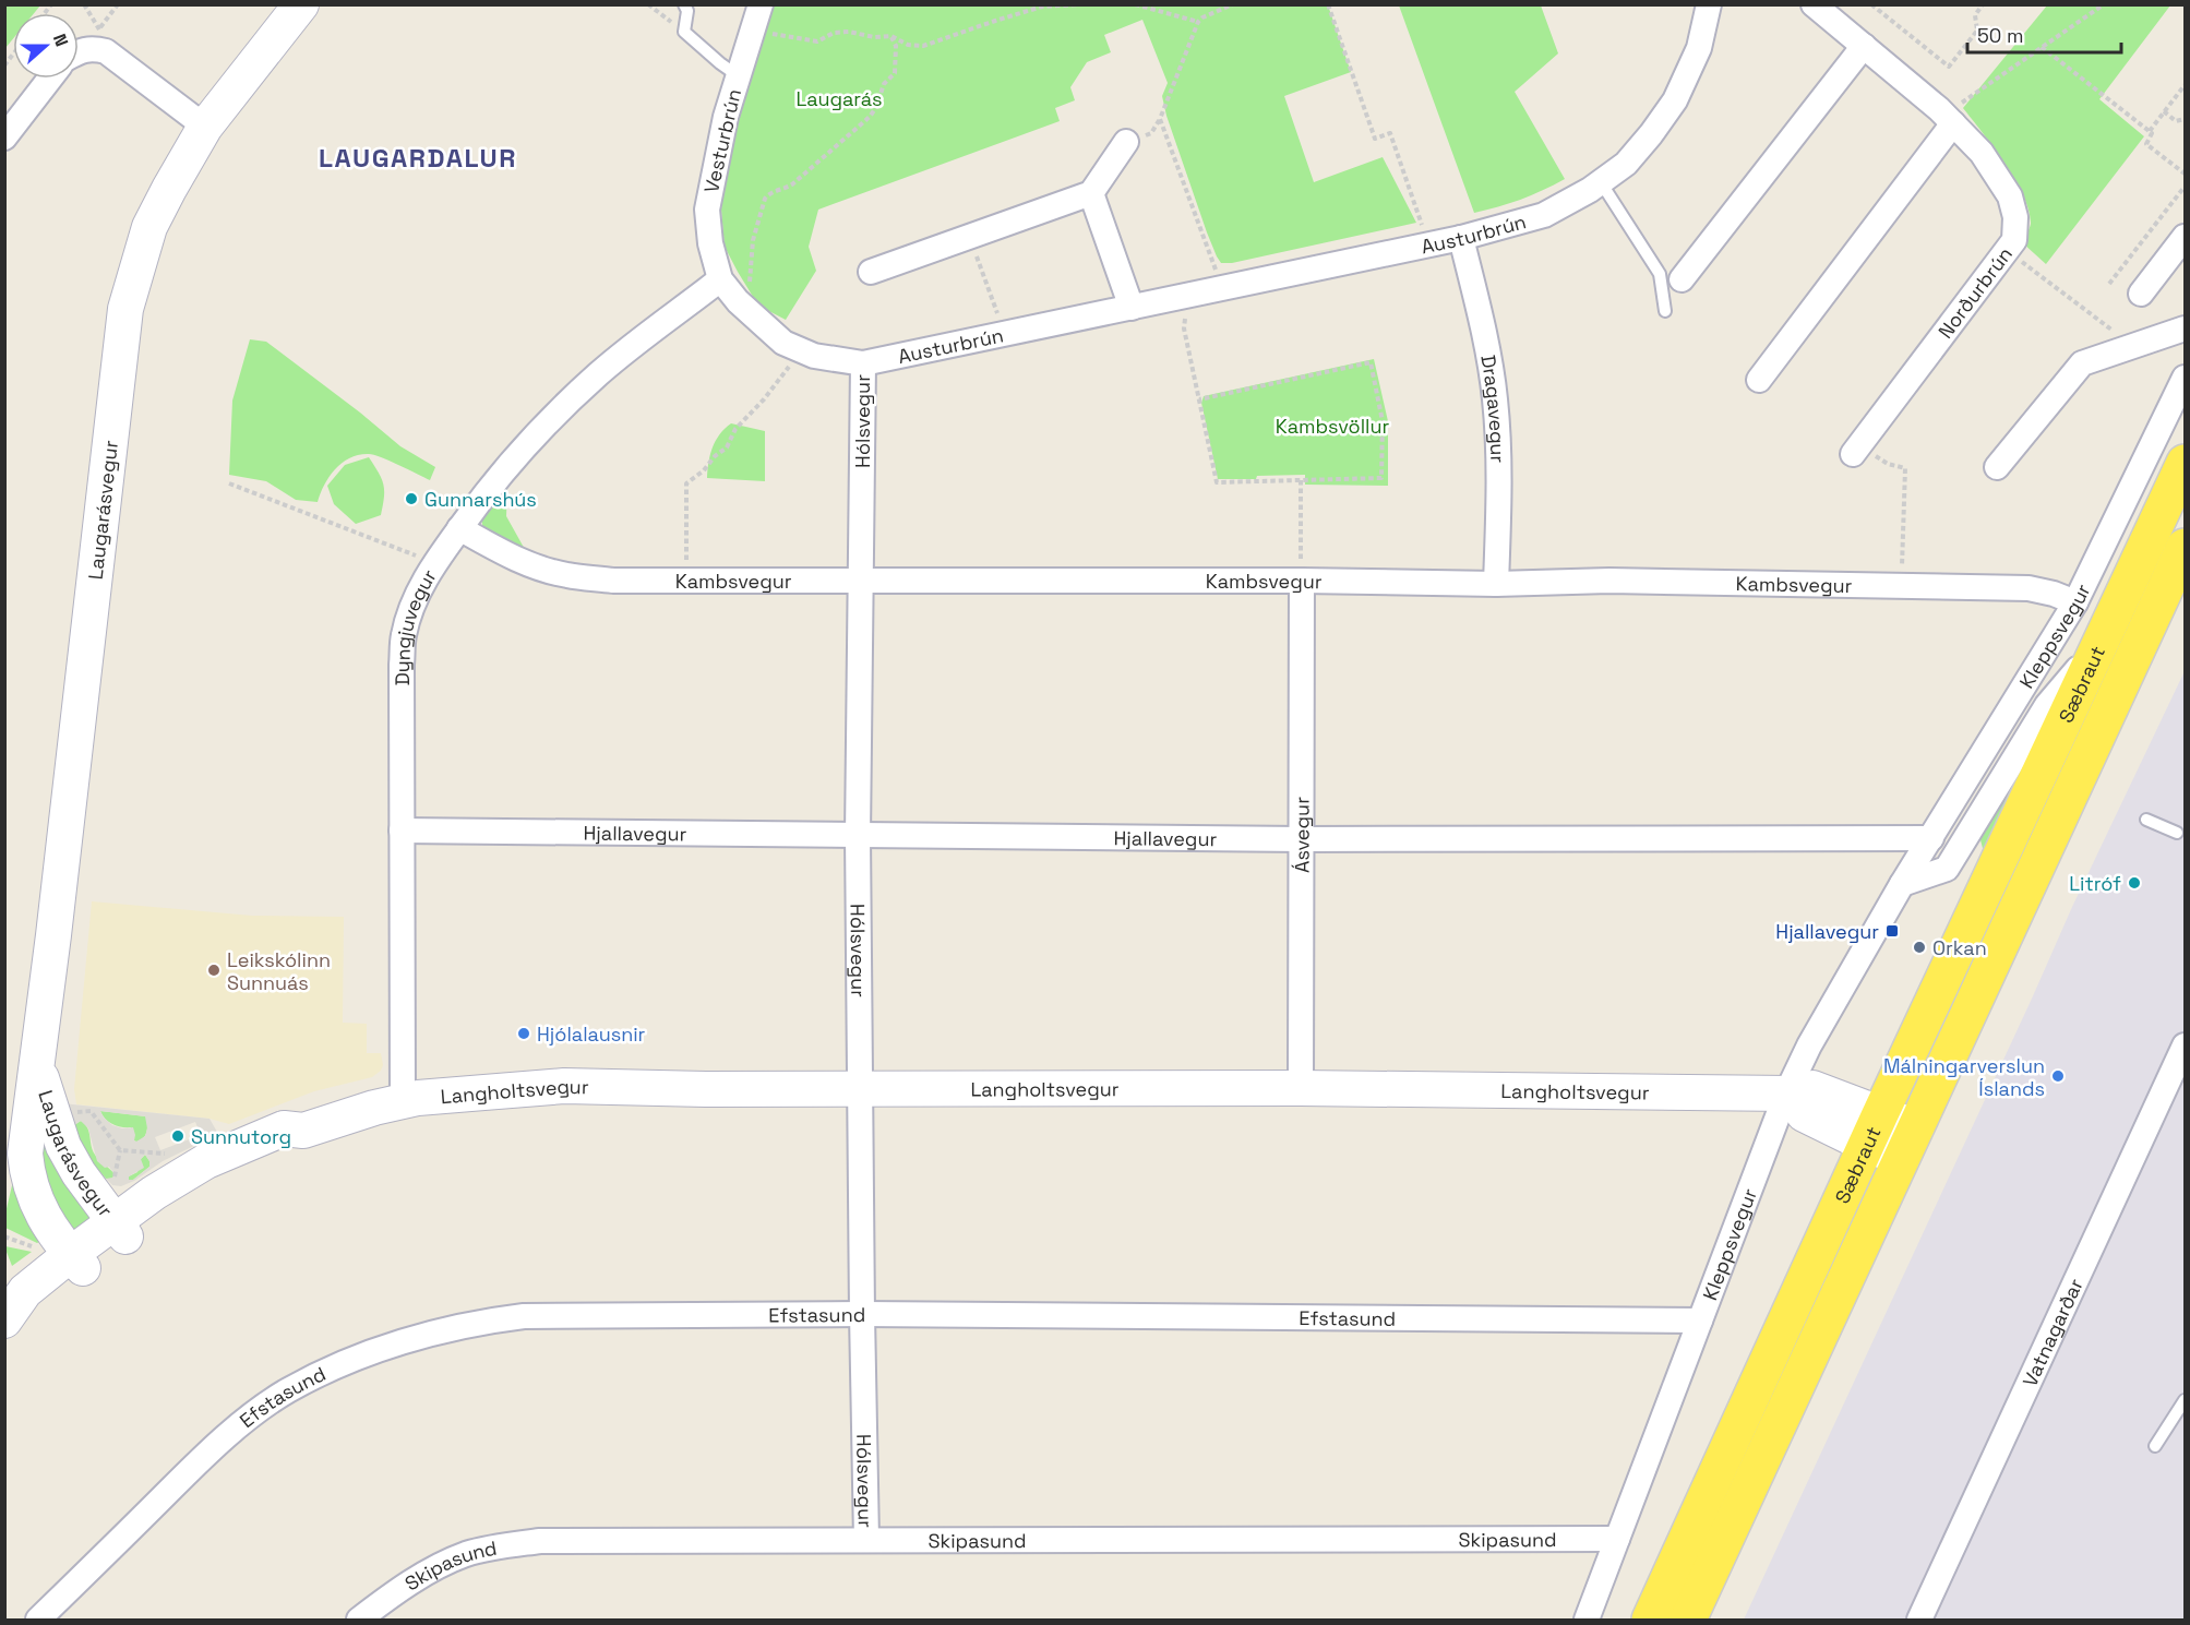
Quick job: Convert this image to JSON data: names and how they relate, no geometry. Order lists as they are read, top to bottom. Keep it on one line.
{"streets":{"main road":["Sæbraut"],"street":["Vesturbrún","Austurbrún","Norðurbrún","Dragavegur","Hólsvegur","Laugarásvegur","Kambsvegur","Dyngjuvegur","Kleppsvegur","Hjallavegur","Ásvegur","Langholtsvegur","Efstasund","Vatnagarðar","Skipasund"]},"crossings":[["Vesturbrún","Austurbrún"],["Vesturbrún","Dyngjuvegur"],["Austurbrún","Dragavegur"],["Austurbrún","Hólsvegur"],["Austurbrún","Dyngjuvegur"],["Dragavegur","Kambsvegur"],["Hólsvegur","Kambsvegur"],["Hólsvegur","Hjallavegur"],["Hólsvegur","Langholtsvegur"],["Hólsvegur","Efstasund"],["Hólsvegur","Skipasund"],["Laugarásvegur","Langholtsvegur"],["Kambsvegur","Dyngjuvegur"],["Kambsvegur","Kleppsvegur"],["Kambsvegur","Ásvegur"],["Dyngjuvegur","Hjallavegur"],["Dyngjuvegur","Langholtsvegur"],["Kleppsvegur","Sæbraut"],["Kleppsvegur","Hjallavegur"],["Kleppsvegur","Langholtsvegur"],["Kleppsvegur","Efstasund"],["Kleppsvegur","Skipasund"],["Hjallavegur","Ásvegur"],["Ásvegur","Langholtsvegur"]],"districts":["LAUGARDALUR"],"parks":["Laugarás","Kambsvöllur"],"places":{"other":["Gunnarshús","Litróf","Orkan","Leikskólinn Sunnuás","Hjólalausnir","Málningarverslun Íslands","Sunnutorg"],"transit":["Hjallavegur"]},"scale_bar":"50 m","north":"right"}
